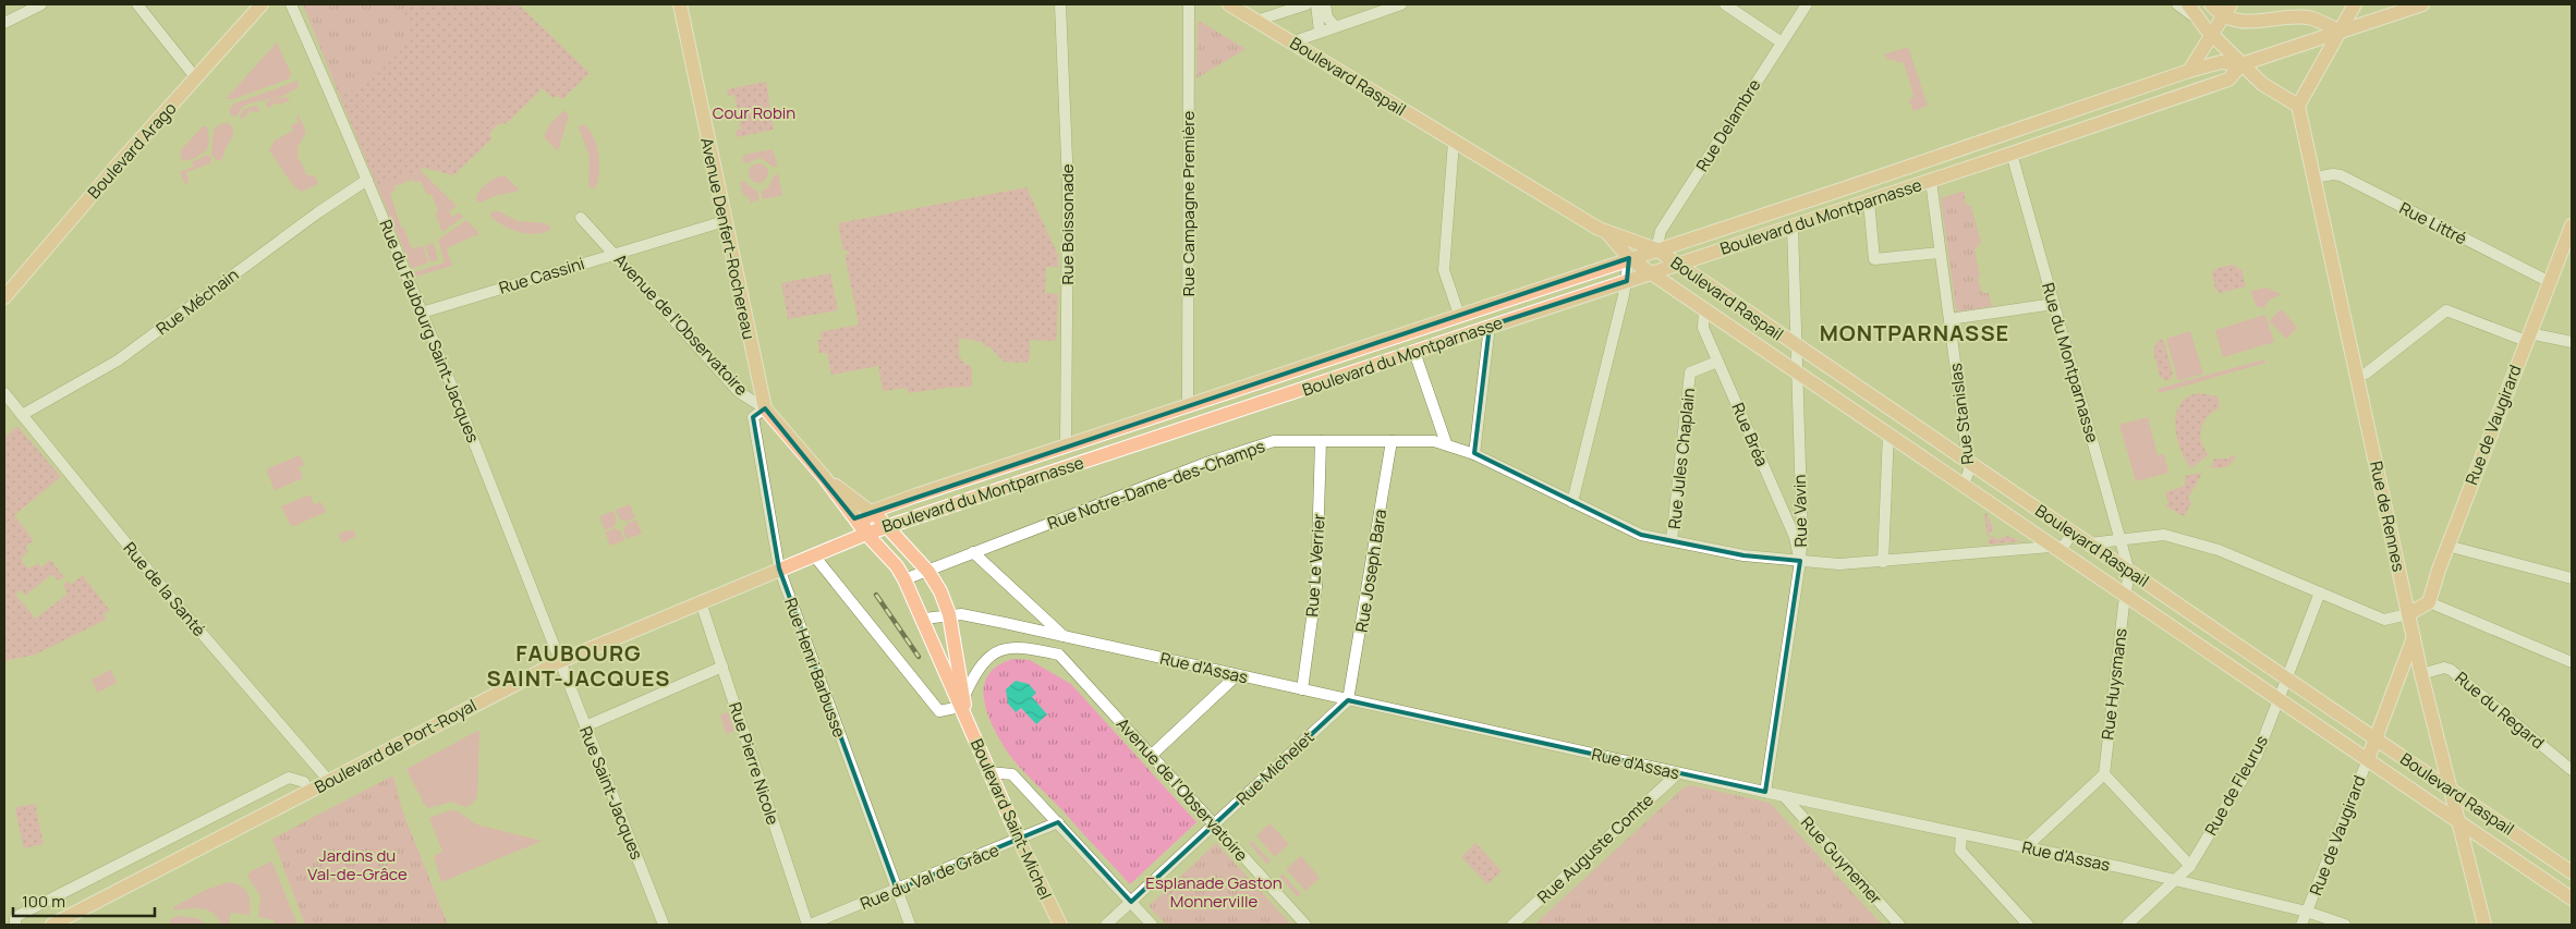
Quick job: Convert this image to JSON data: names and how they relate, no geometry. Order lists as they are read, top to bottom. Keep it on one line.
{"streets":{"main road":["Boulevard Raspail","Boulevard Arago","Boulevard du Montparnasse","Avenue Denfert-Rochereau","Avenue de l'Observatoire","Rue de Vaugirard","Rue de Rennes","Boulevard de Port-Royal","Boulevard Saint-Michel"],"street":["Rue Delambre","Rue Campagne Première","Rue Littré","Rue Boissonade","Rue Cassini","Rue Méchain","Rue du Faubourg Saint-Jacques","Rue du Montparnasse","Rue Stanislas","Rue Bréa","Rue Jules Chaplain","Rue Notre-Dame-des-Champs","Rue Vavin","Rue Le Verrier","Rue Joseph Bara","Rue de la Santé","Rue Henri Barbusse","Rue d'Assas","Rue Huysmans","Rue du Regard","Rue Pierre Nicole","Rue Michelet","Rue de Fleurus","Rue Saint-Jacques","Rue Auguste Comte","Rue Guynemer","Rue du Val de Grâce"]},"crossings":[["Boulevard Raspail","Rue Delambre"],["Boulevard Raspail","Boulevard du Montparnasse"],["Boulevard Raspail","Rue du Montparnasse"],["Boulevard Raspail","Rue Stanislas"],["Boulevard Raspail","Rue de Vaugirard"],["Boulevard Raspail","Rue Bréa"],["Boulevard Raspail","Rue Notre-Dame-des-Champs"],["Boulevard Raspail","Rue Vavin"],["Boulevard Raspail","Rue de Rennes"],["Boulevard Raspail","Rue Huysmans"],["Boulevard Raspail","Rue de Fleurus"],["Rue Delambre","Boulevard du Montparnasse"],["Rue Campagne Première","Boulevard du Montparnasse"],["Boulevard du Montparnasse","Rue Boissonade"],["Boulevard du Montparnasse","Avenue de l'Observatoire"],["Boulevard du Montparnasse","Rue du Montparnasse"],["Boulevard du Montparnasse","Rue Stanislas"],["Boulevard du Montparnasse","Rue Vavin"],["Boulevard du Montparnasse","Boulevard de Port-Royal"],["Rue Littré","Rue de Vaugirard"],["Rue Littré","Rue de Rennes"],["Avenue Denfert-Rochereau","Rue Cassini"],["Avenue Denfert-Rochereau","Avenue de l'Observatoire"],["Avenue Denfert-Rochereau","Rue Henri Barbusse"],["Rue Cassini","Avenue de l'Observatoire"],["Rue Cassini","Rue du Faubourg Saint-Jacques"],["Rue Méchain","Rue du Faubourg Saint-Jacques"],["Rue Méchain","Rue de la Santé"],["Avenue de l'Observatoire","Rue Notre-Dame-des-Champs"],["Avenue de l'Observatoire","Rue Henri Barbusse"],["Avenue de l'Observatoire","Rue d'Assas"],["Avenue de l'Observatoire","Boulevard de Port-Royal"],["Avenue de l'Observatoire","Rue Michelet"],["Avenue de l'Observatoire","Boulevard Saint-Michel"],["Rue du Faubourg Saint-Jacques","Boulevard de Port-Royal"],["Rue du Faubourg Saint-Jacques","Rue Saint-Jacques"],["Rue du Montparnasse","Rue Huysmans"],["Rue de Vaugirard","Rue de Rennes"],["Rue de Vaugirard","Rue d'Assas"],["Rue Bréa","Rue Jules Chaplain"],["Rue Bréa","Rue Notre-Dame-des-Champs"],["Rue Bréa","Rue Vavin"],["Rue Jules Chaplain","Rue Notre-Dame-des-Champs"],["Rue Notre-Dame-des-Champs","Rue Vavin"],["Rue Notre-Dame-des-Champs","Rue Le Verrier"],["Rue Notre-Dame-des-Champs","Rue Joseph Bara"],["Rue Vavin","Rue d'Assas"],["Rue de Rennes","Rue du Regard"],["Rue Le Verrier","Rue d'Assas"],["Rue Joseph Bara","Rue d'Assas"],["Rue Joseph Bara","Rue Michelet"],["Rue de la Santé","Boulevard de Port-Royal"],["Rue Henri Barbusse","Boulevard de Port-Royal"],["Rue Henri Barbusse","Rue du Val de Grâce"],["Rue d'Assas","Rue Michelet"],["Rue d'Assas","Rue de Fleurus"],["Rue d'Assas","Rue Auguste Comte"],["Rue d'Assas","Rue Guynemer"],["Boulevard de Port-Royal","Rue Pierre Nicole"],["Boulevard de Port-Royal","Rue Saint-Jacques"],["Rue Pierre Nicole","Rue du Val de Grâce"],["Boulevard Saint-Michel","Rue du Val de Grâce"]],"districts":["MONTPARNASSE","FAUBOURG SAINT-JACQUES"],"parks":["Cour Robin","Jardins du Val-de-Grâce","Esplanade Gaston Monnerville"],"scale_bar":"100 m"}
